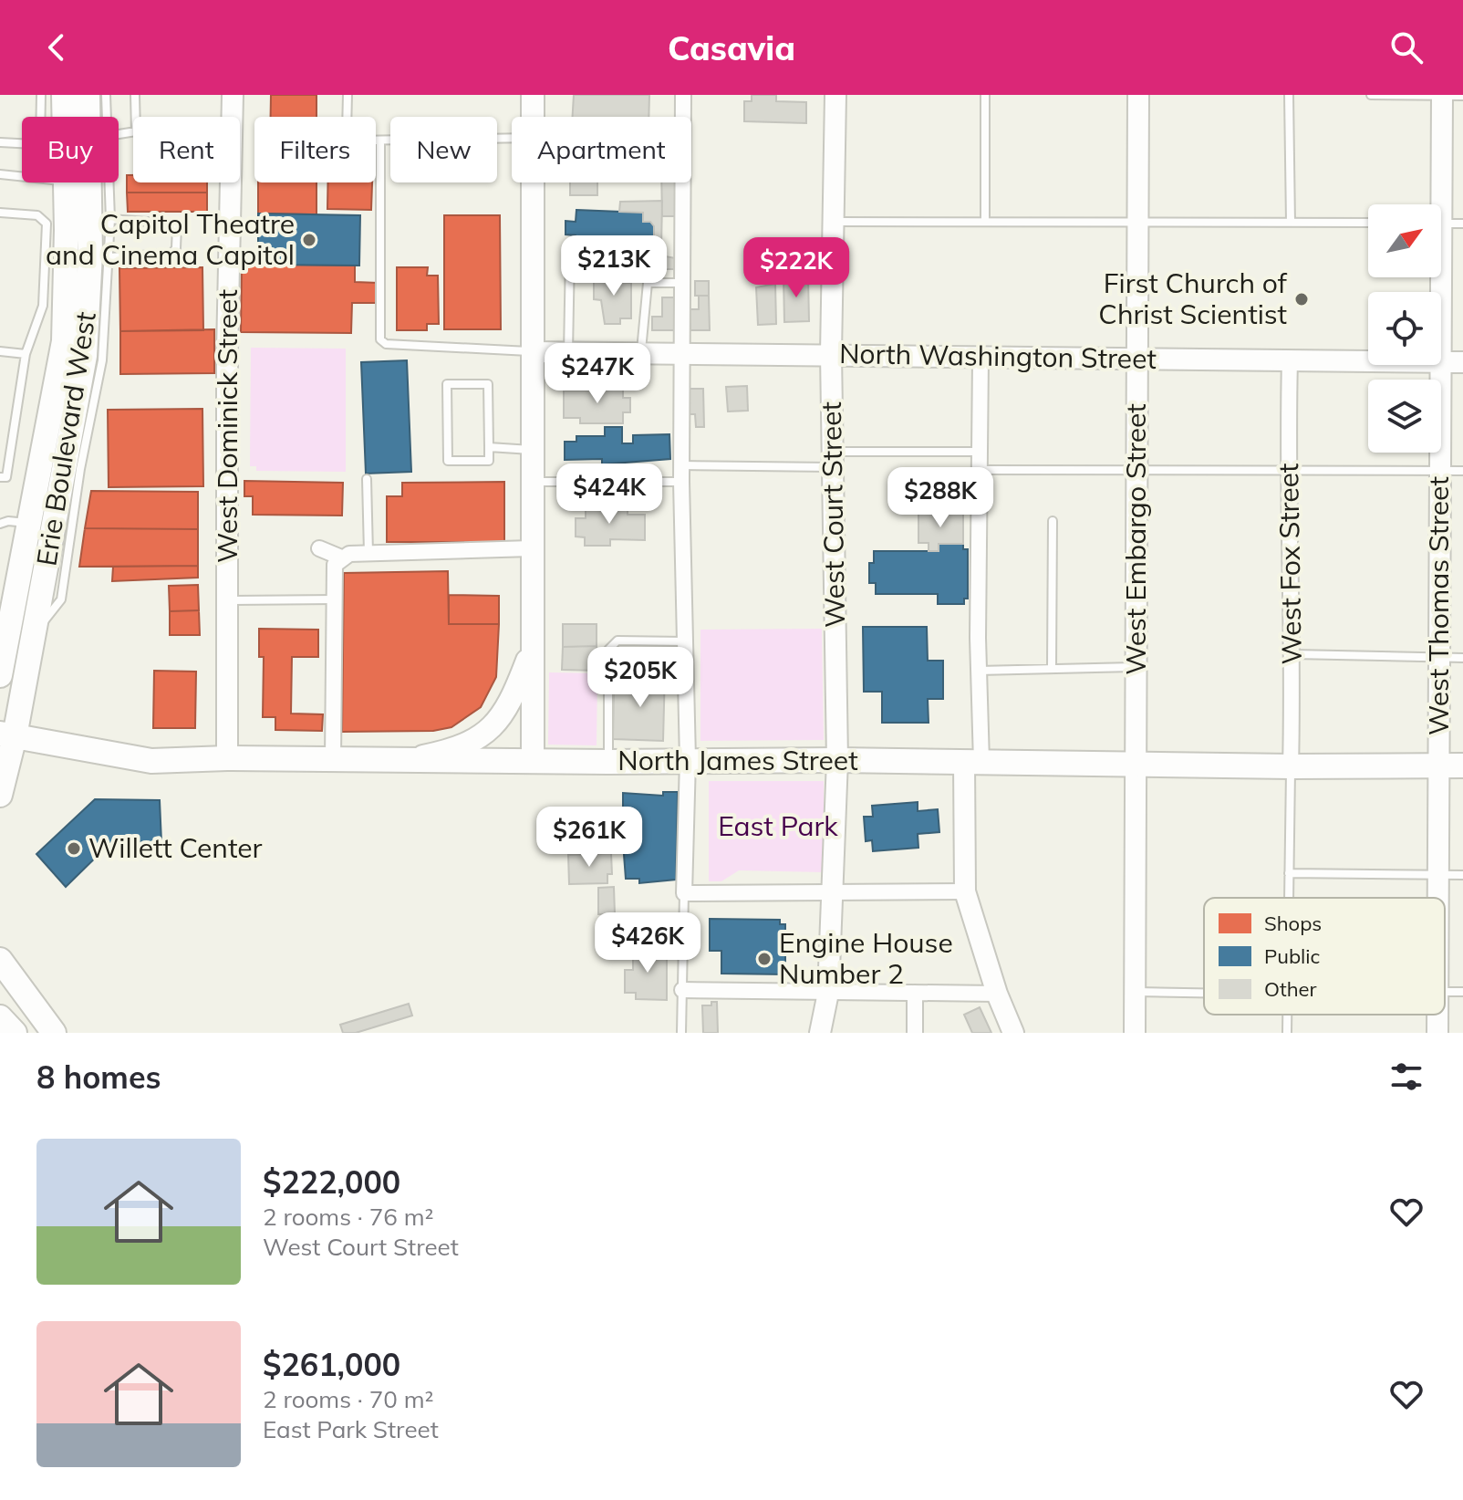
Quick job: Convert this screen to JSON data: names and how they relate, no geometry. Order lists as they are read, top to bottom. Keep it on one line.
{"streets":{"main road":["Erie Boulevard West","North James Street"],"street":["North Washington Street","West Dominick Street","West Court Street","West Embargo Street","West Fox Street","West Thomas Street"]},"crossings":[["North Washington Street","West Court Street"],["North Washington Street","West Embargo Street"],["North Washington Street","West Fox Street"],["West Dominick Street","North James Street"],["Erie Boulevard West","North James Street"],["West Court Street","North James Street"],["West Embargo Street","North James Street"],["West Fox Street","North James Street"],["West Thomas Street","North James Street"]],"parks":["East Park"],"places":["Capitol Theatre and Cinema Capitol","First Church of Christ Scientist","Willett Center","Engine House Number 2"],"legend":["Shops","Public","Other"],"north":"top right","page":{"header":"Casavia","chip":["Buy","Rent","Filters","New","Apartment"],"price":["$213K","$222K","$247K","$424K","$288K","$205K","$261K","$426K"],"heading":"8 homes","list":[{"name":"$222,000","note":"2 rooms · 76 m² · West Court Street"},{"name":"$261,000","note":"2 rooms · 70 m² · East Park Street"}]}}
